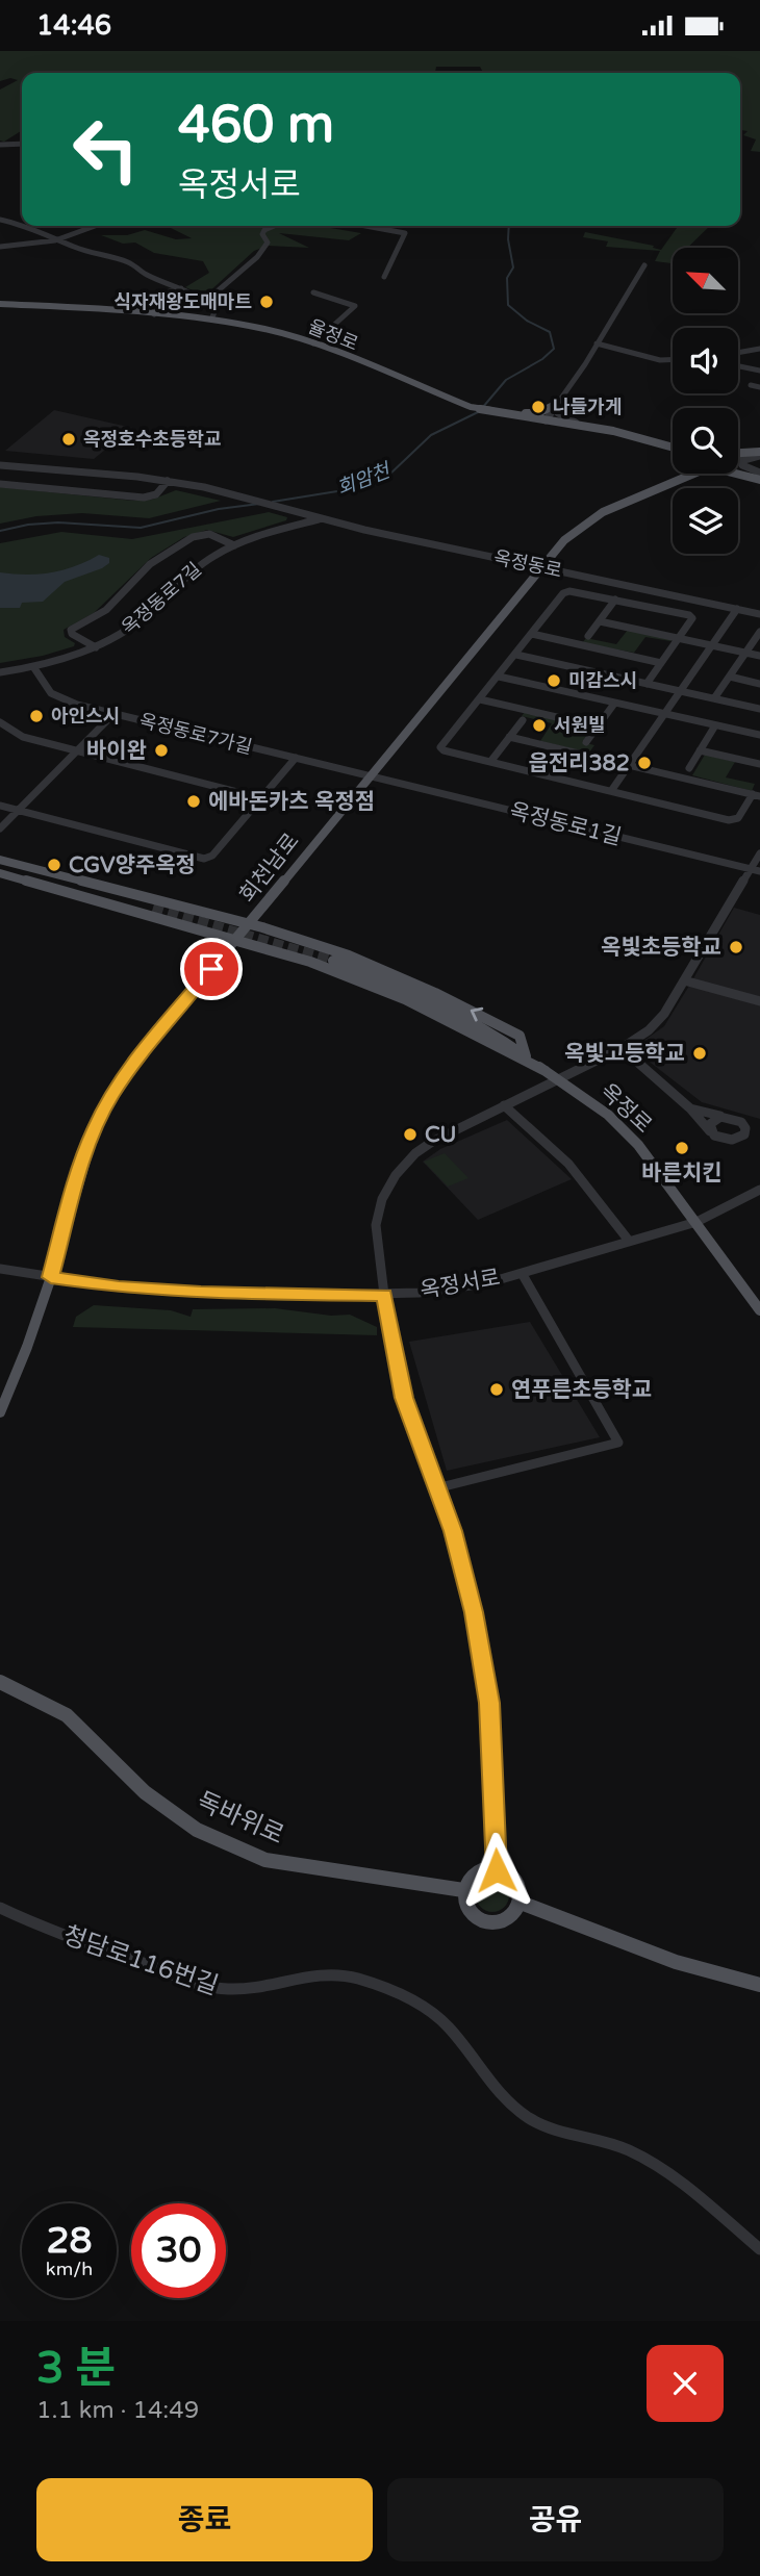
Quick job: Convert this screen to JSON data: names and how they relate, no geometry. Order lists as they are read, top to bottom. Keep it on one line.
{"streets":{"main road":["율정로","회천남로","옥정로","독바위로"],"street":["옥정동로","옥정동로7길","옥정동로7가길","옥정동로1길","옥정서로","청담로116번길"]},"crossings":[["옥정동로","옥정동로7길"],["옥정동로","회천남로"],["옥정동로7길","옥정동로7가길"],["옥정동로7가길","옥정동로1길"],["옥정동로7가길","회천남로"],["옥정동로1길","회천남로"],["회천남로","옥정서로"],["옥정로","옥정서로"]],"water":["회암천"],"places":["식자재왕도매마트","나들가게","옥정호수초등학교","미감스시","아인스시","서원빌","바이완","읍전리382","에바돈카츠 옥정점","CGV양주옥정","옥빛초등학교","옥빛고등학교","CU","바른치킨","연푸른초등학교"],"north":"top left","page":{"status":"14:46","turn":["460 m","옥정서로"],"speed":"28 km/h","limit":"30","heading":["3 분","1.1 km · 14:49"],"buttons":["종료","공유"]}}
